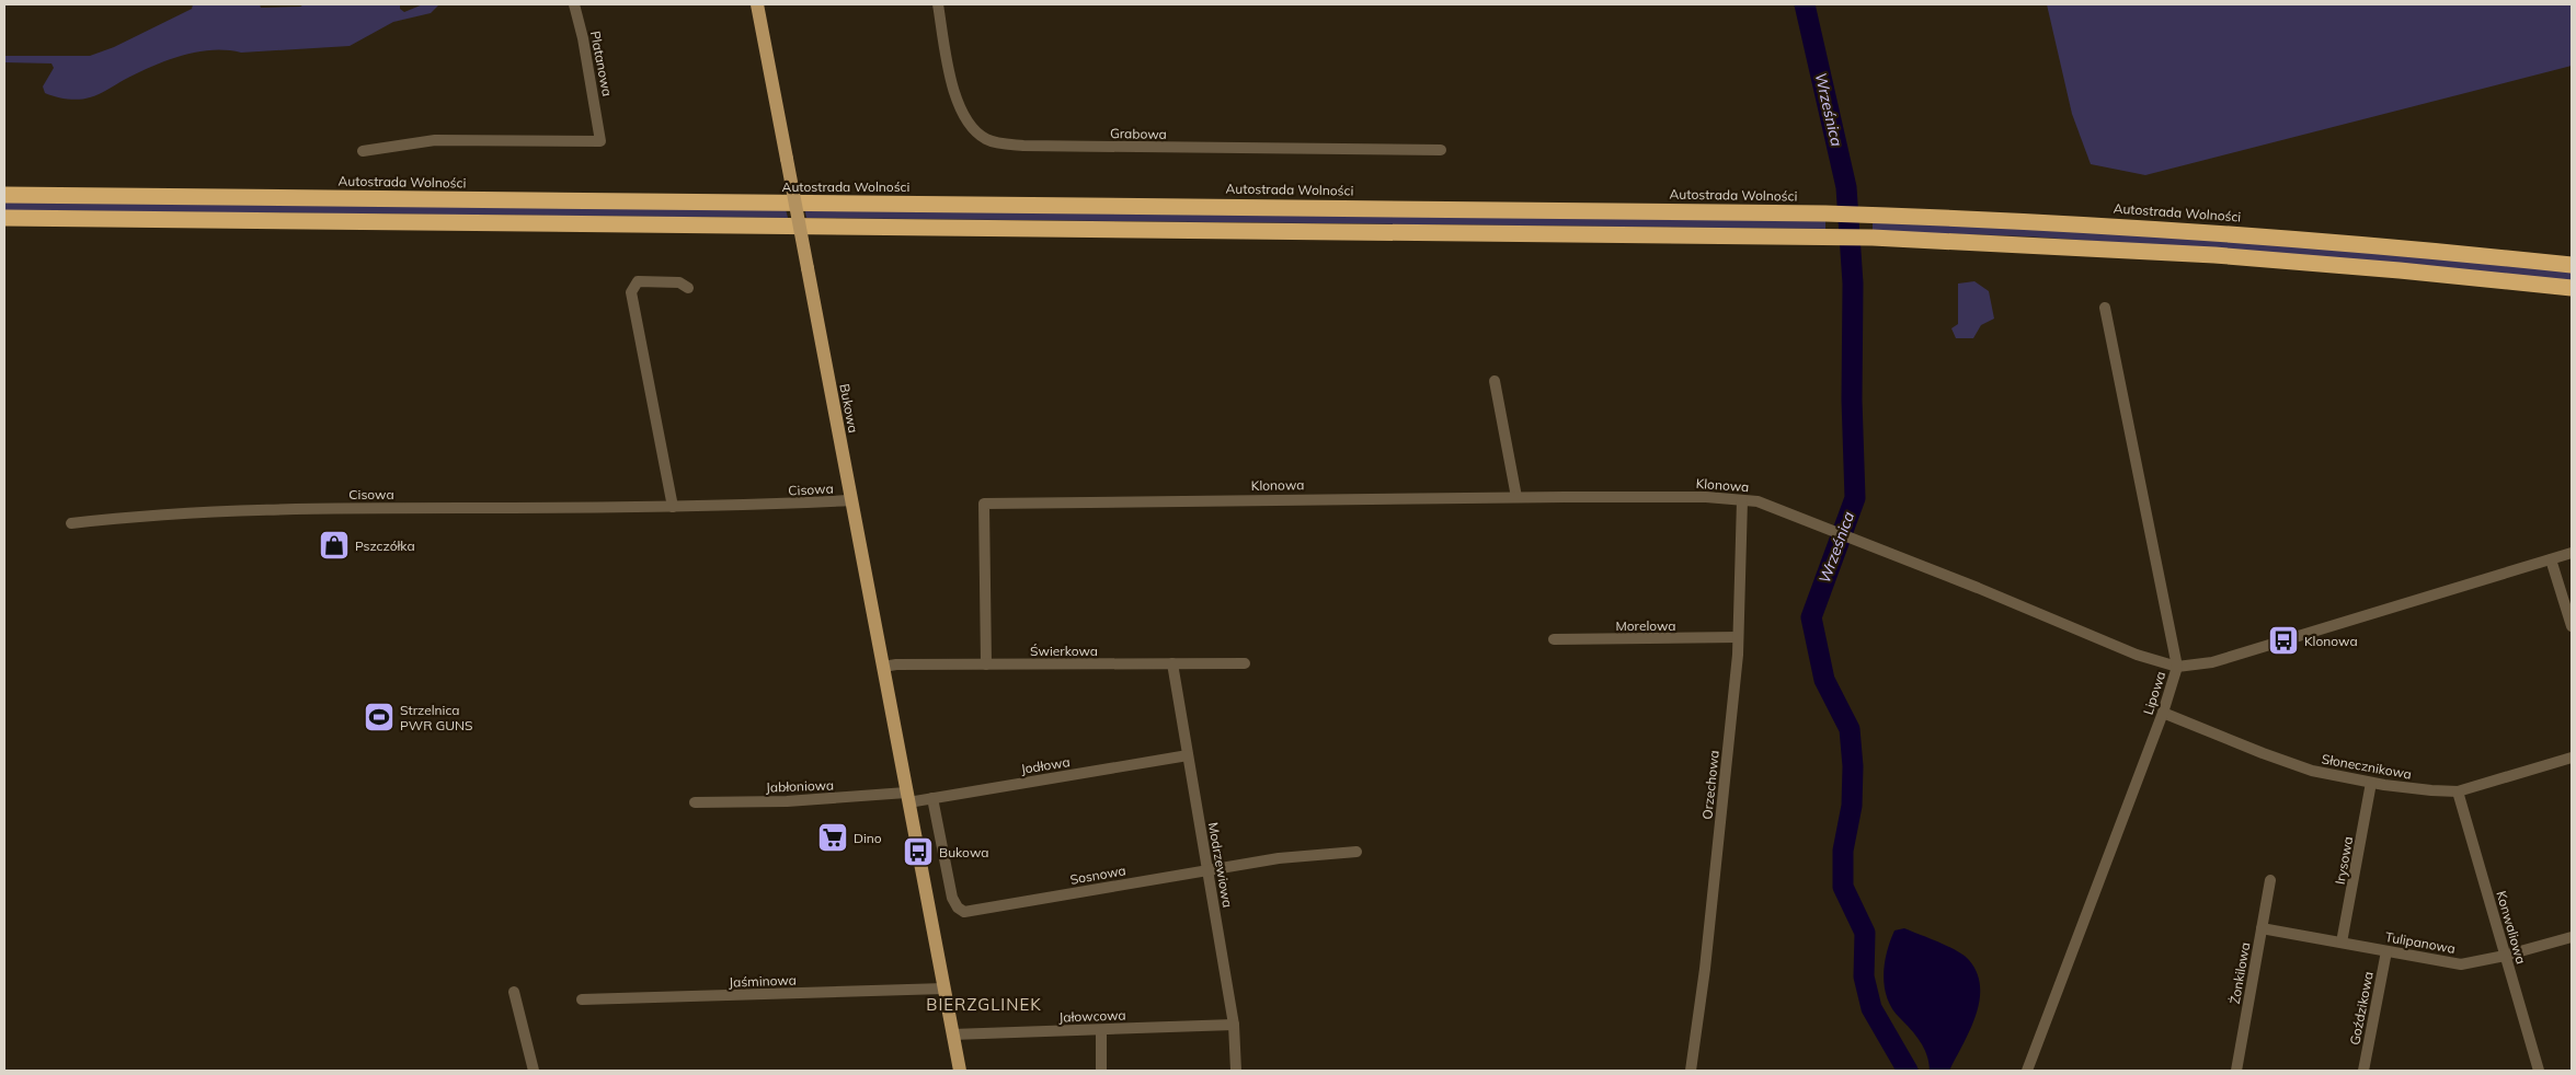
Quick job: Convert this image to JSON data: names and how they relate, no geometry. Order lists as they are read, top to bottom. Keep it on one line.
{"streets":{"highway":["Autostrada Wolności"],"main road":["Bukowa"],"street":["Platanowa","Grabowa","Klonowa","Cisowa","Morelowa","Świerkowa","Lipowa","Jodłowa","Słonecznikowa","Orzechowa","Jabłoniowa","Irysowa","Modrzewiowa","Sosnowa","Konwaliowa","Tulipanowa","Żonkilowa","Jaśminowa","Goździkowa","Jałowcowa"]},"crossings":[["Bukowa","Cisowa"],["Bukowa","Świerkowa"],["Bukowa","Jodłowa"],["Bukowa","Jabłoniowa"],["Bukowa","Jaśminowa"],["Bukowa","Jałowcowa"],["Klonowa","Świerkowa"],["Klonowa","Lipowa"],["Klonowa","Orzechowa"],["Morelowa","Orzechowa"],["Świerkowa","Modrzewiowa"],["Lipowa","Słonecznikowa"],["Jodłowa","Jabłoniowa"],["Jodłowa","Modrzewiowa"],["Jodłowa","Sosnowa"],["Słonecznikowa","Irysowa"],["Słonecznikowa","Konwaliowa"],["Irysowa","Tulipanowa"],["Modrzewiowa","Sosnowa"],["Modrzewiowa","Jałowcowa"],["Konwaliowa","Tulipanowa"],["Tulipanowa","Żonkilowa"],["Tulipanowa","Goździkowa"]],"districts":["BIERZGLINEK"],"water":["Wrześnica"],"places":{"shop":["Pszczółka"],"bus stop":["Klonowa","Bukowa"],"sports":["Strzelnica PWR GUNS"],"supermarket":["Dino"]}}
